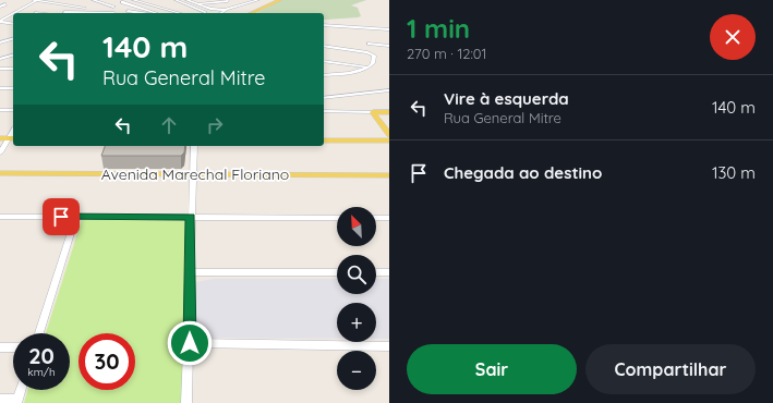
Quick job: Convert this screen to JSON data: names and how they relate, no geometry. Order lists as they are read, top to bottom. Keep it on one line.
{"streets":{"main road":["Avenida Marechal Floriano"]},"north":"top left","page":{"heading":["1 min","270 m · 12:01"],"turn":["140 m","Rua General Mitre"],"list":[{"name":"Vire à esquerda","note":"Rua General Mitre","value":"140 m"},{"name":"Chegada ao destino","value":"130 m"}],"map_buttons":["+","−"],"speed":"20 km/h","limit":"30","buttons":["Sair","Compartilhar"]}}
